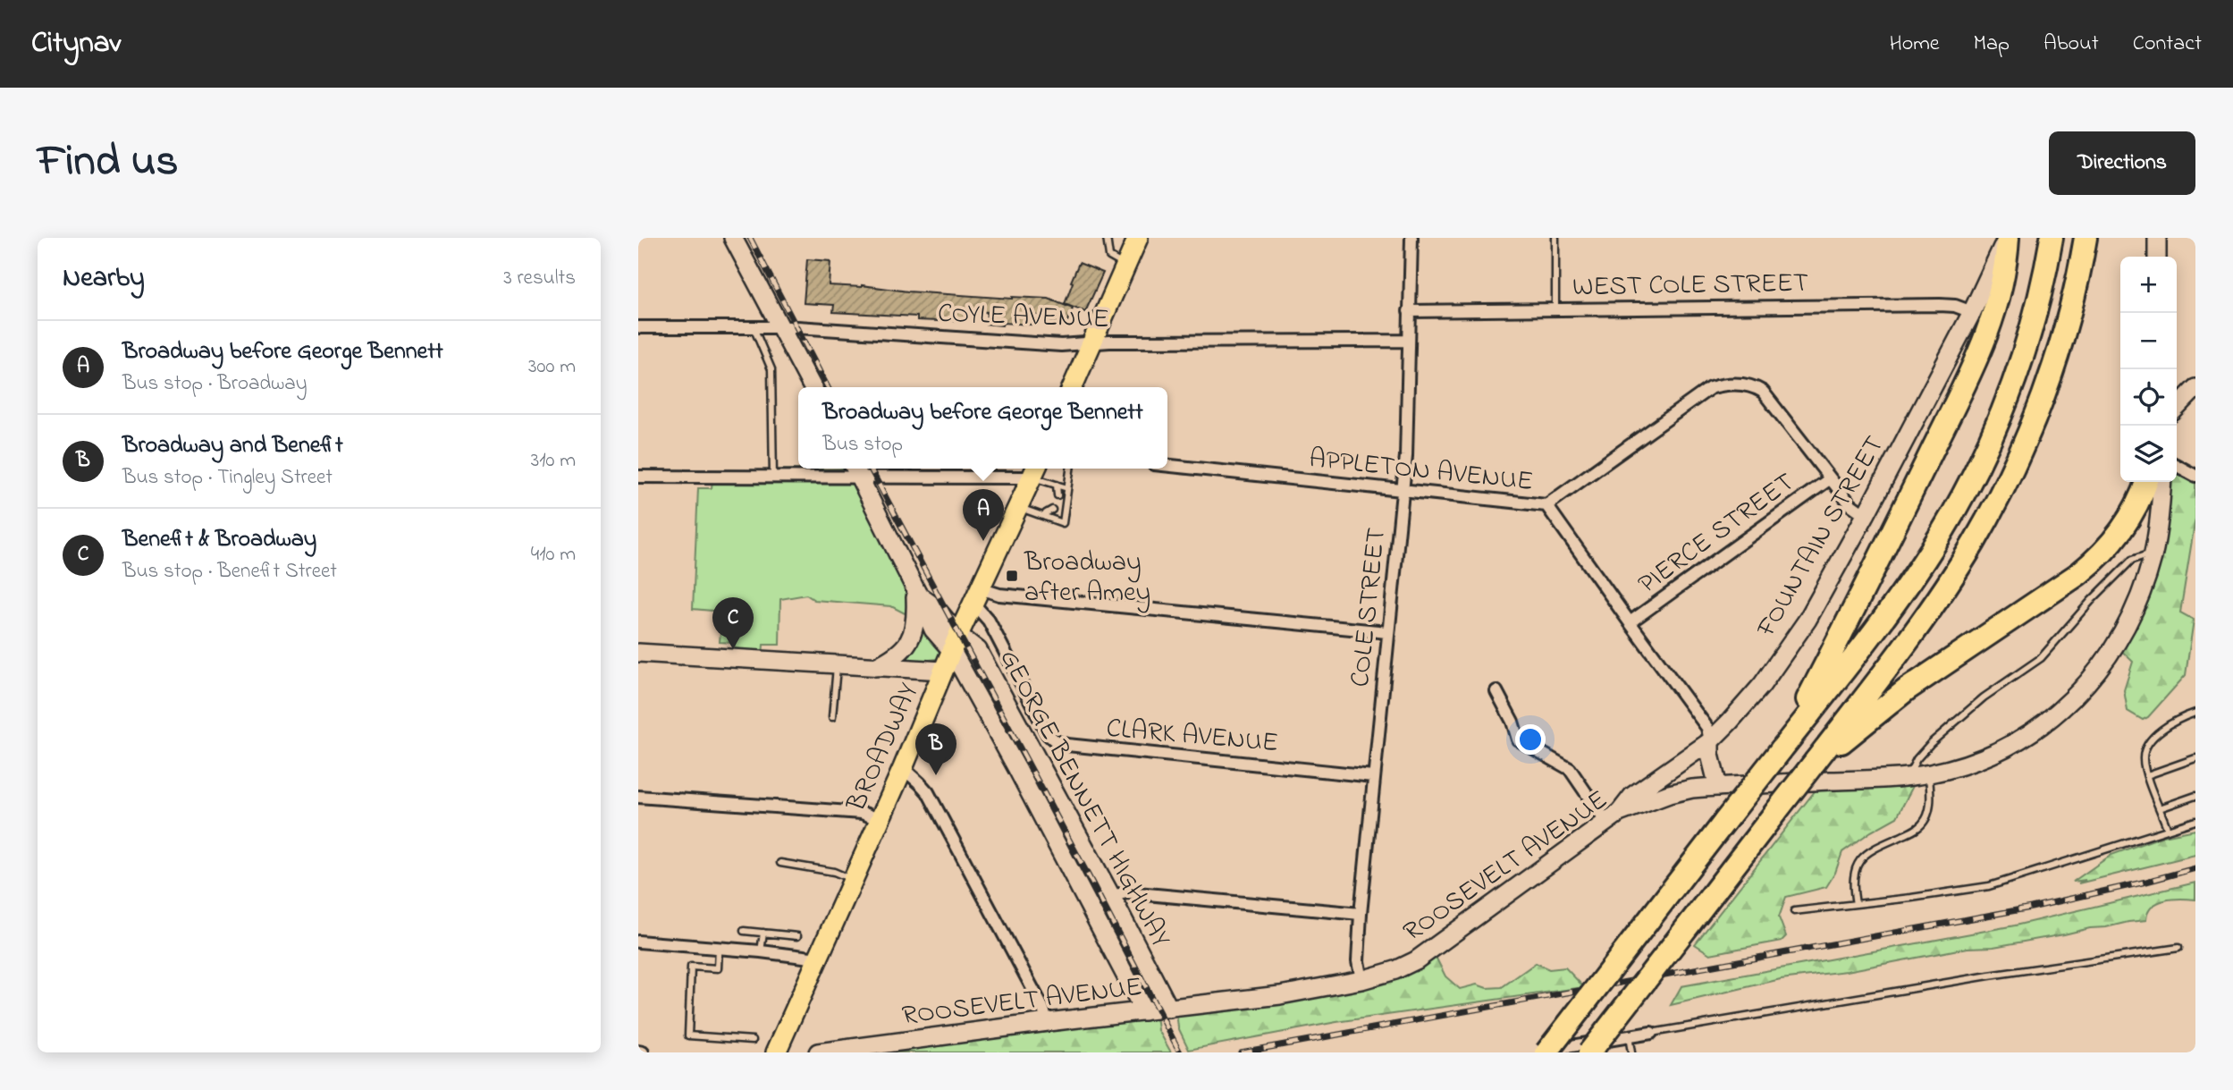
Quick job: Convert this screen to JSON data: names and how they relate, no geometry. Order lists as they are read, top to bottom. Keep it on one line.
{"streets":{"main road":["BROADWAY"],"street":["WEST COLE STREET","COYLE AVENUE","APPLETON AVENUE","PIERCE STREET","FOUNTAIN STREET","COLE STREET","CLARK AVENUE","GEORGE BENNETT HIGHWAY","ROOSEVELT AVENUE"]},"crossings":[["WEST COLE STREET","FOUNTAIN STREET"],["WEST COLE STREET","COLE STREET"],["COYLE AVENUE","COLE STREET"],["APPLETON AVENUE","PIERCE STREET"],["APPLETON AVENUE","FOUNTAIN STREET"],["APPLETON AVENUE","COLE STREET"],["FOUNTAIN STREET","ROOSEVELT AVENUE"],["COLE STREET","CLARK AVENUE"],["COLE STREET","ROOSEVELT AVENUE"],["CLARK AVENUE","BROADWAY"],["BROADWAY","GEORGE BENNETT HIGHWAY"],["GEORGE BENNETT HIGHWAY","ROOSEVELT AVENUE"]],"places":{"transit":["Broadway after Amey"]},"page":{"header":"Citynav","nav":["Home","Map","About","Contact"],"title":"Find us","buttons":"Directions","heading":["Nearby","3 results"],"map_buttons":["+","−"],"list":[{"mark":"A","name":"Broadway before George Bennett","note":"Bus stop · Broadway","value":"300 m"},{"mark":"B","name":"Broadway and Benefit","note":"Bus stop · Tingley Street","value":"310 m"},{"mark":"C","name":"Benefit & Broadway","note":"Bus stop · Benefit Street","value":"410 m"}],"popup":["Broadway before George Bennett","Bus stop"],"pins":["A","C","B"]}}
